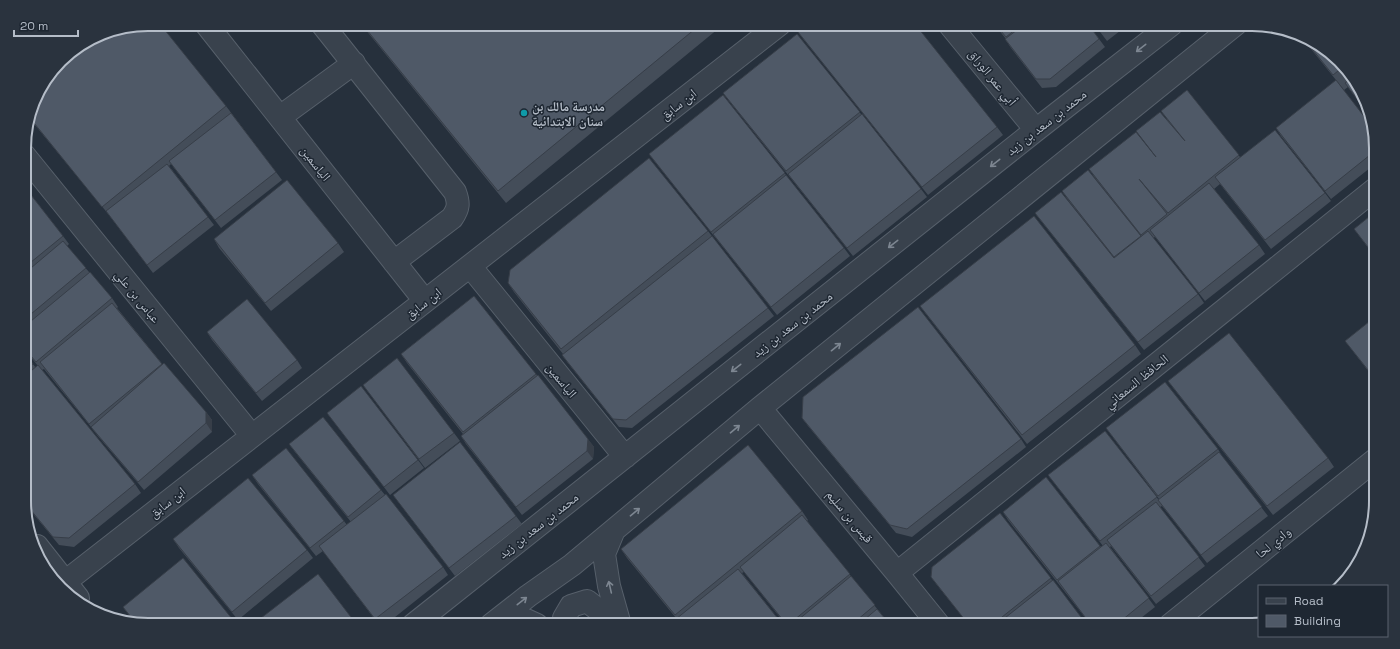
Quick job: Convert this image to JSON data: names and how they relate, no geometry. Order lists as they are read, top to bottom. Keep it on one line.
{"streets":{"street":["أبي عمر الوراق","ابن سابق","محمد بن سعد بن زيد","الياسمين","عباس بن علي","الحافظ السمعاني","قيس بن سليم","وادي لحا"]},"crossings":[["أبي عمر الوراق","محمد بن سعد بن زيد"],["ابن سابق","الياسمين"],["ابن سابق","عباس بن علي"],["محمد بن سعد بن زيد","الياسمين"],["الحافظ السمعاني","قيس بن سليم"]],"places":["مدرسة مالك بن سنان الابتدائية"],"legend":["Road","Building"],"scale_bar":"20 m"}
